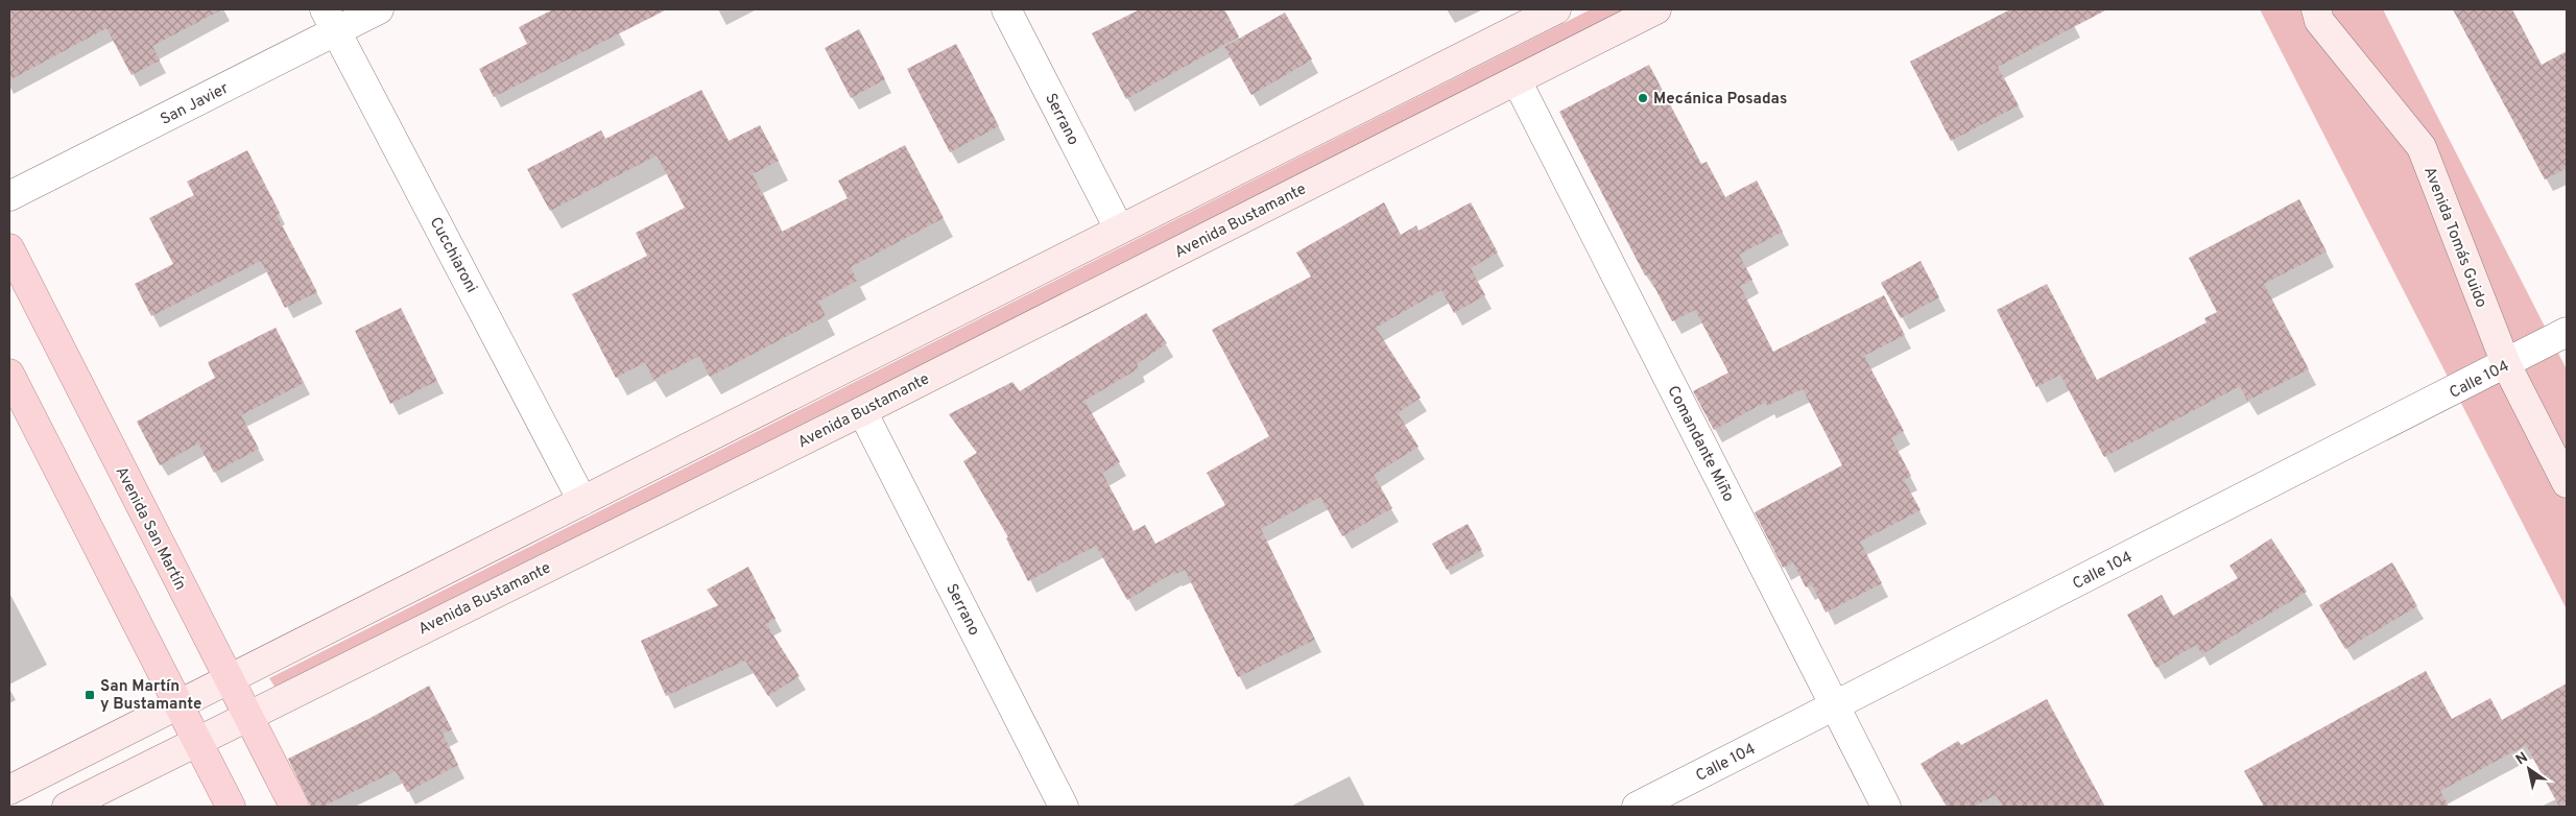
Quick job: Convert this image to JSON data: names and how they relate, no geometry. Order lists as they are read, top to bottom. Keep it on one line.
{"streets":{"main road":["Avenida Bustamante","Avenida Tomás Guido","Avenida San Martín"],"street":["San Javier","Serrano","Cucchiaroni","Calle 104","Comandante Miño"]},"crossings":[["San Javier","Cucchiaroni"],["Serrano","Avenida Bustamante"],["Avenida Bustamante","Comandante Miño"],["Avenida Bustamante","Avenida San Martín"],["Avenida Tomás Guido","Calle 104"],["Calle 104","Comandante Miño"]],"places":{"other":["Mecánica Posadas"],"transit":["San Martín y Bustamante"]},"north":"top left"}
